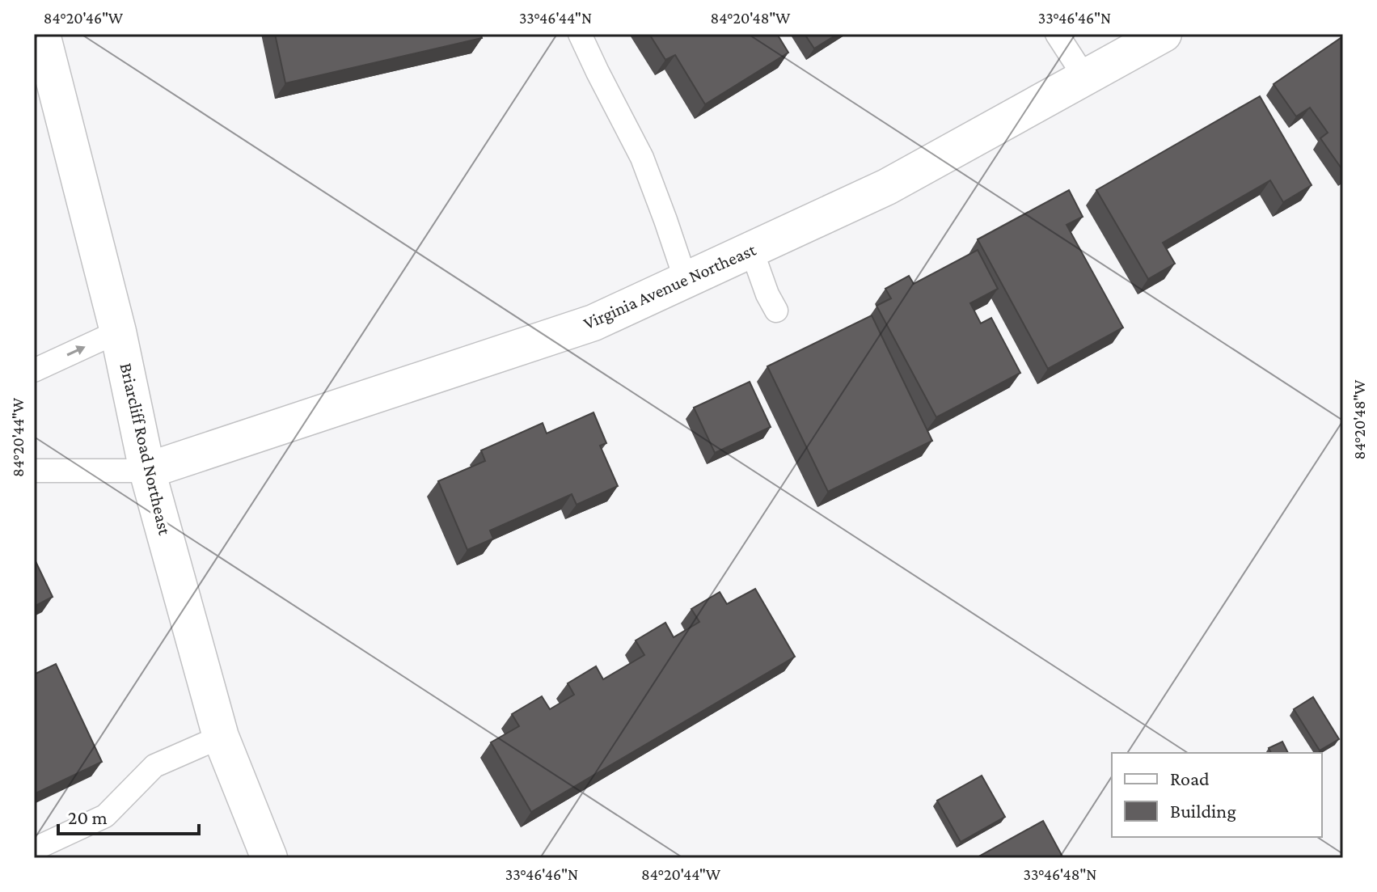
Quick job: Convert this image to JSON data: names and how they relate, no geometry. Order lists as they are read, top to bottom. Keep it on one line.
{"streets":{"street":["Virginia Avenue Northeast","Briarcliff Road Northeast"]},"crossings":[["Virginia Avenue Northeast","Briarcliff Road Northeast"]],"legend":["Road","Building"],"scale_bar":"20 m","coordinates":["84°20'46\"W","33°46'44\"N","84°20'48\"W","33°46'46\"N","84°20'44\"W","33°46'48\"N"]}
